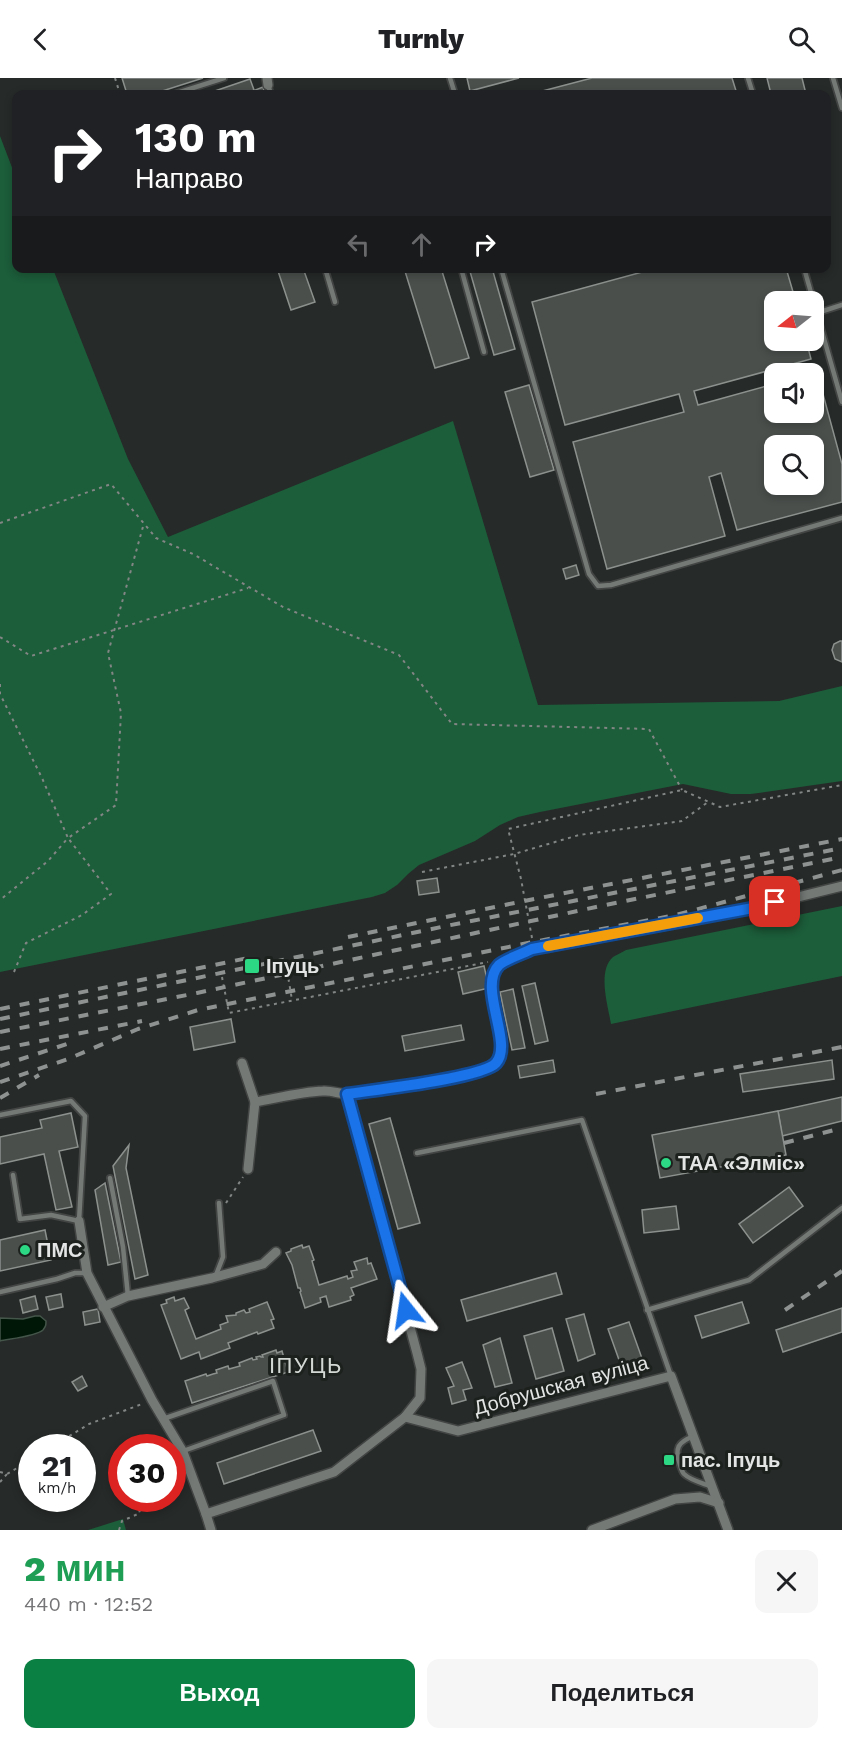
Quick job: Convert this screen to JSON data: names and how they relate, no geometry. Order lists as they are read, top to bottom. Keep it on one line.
{"streets":{"street":["Добрушская вуліца"]},"districts":["ІПУЦЬ"],"places":{"transit":["Іпуць","пас. Іпуць"],"other":["ТАА «Элміс»","ПМС"]},"north":"left","page":{"header":"Turnly","turn":["130 m","Направо"],"speed":"21 km/h","limit":"30","heading":["2 мин","440 m · 12:52"],"buttons":["Выход","Поделиться"]}}
